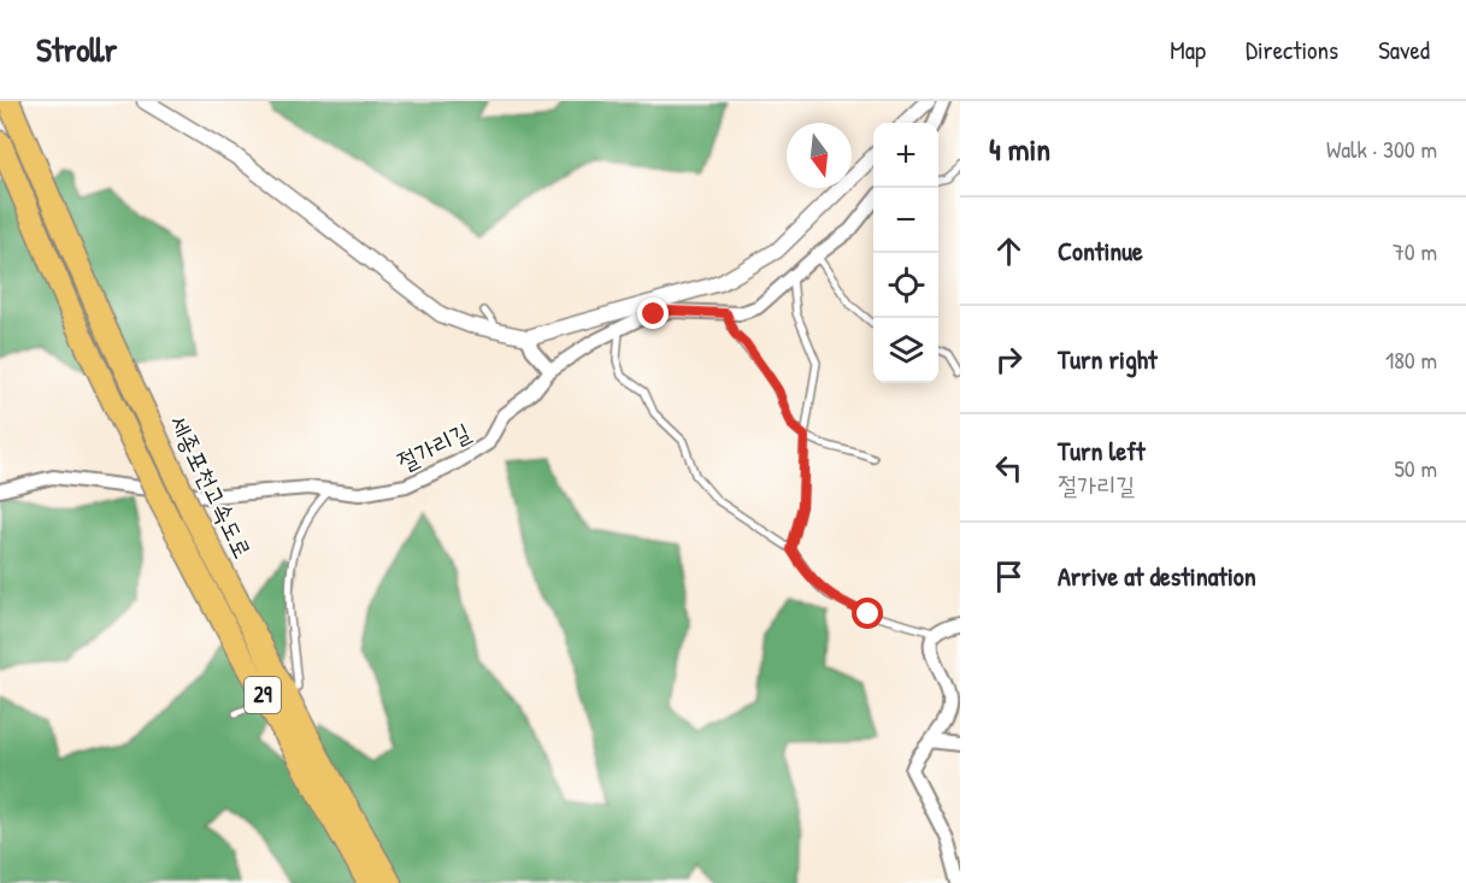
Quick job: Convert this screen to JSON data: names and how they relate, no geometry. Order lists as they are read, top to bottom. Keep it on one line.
{"streets":{"highway":["세종포천고속도로","29"],"street":["절가리길"]},"north":"bottom","page":{"header":"Strollr","nav":["Map","Directions","Saved"],"heading":["4 min","Walk · 300 m"],"map_buttons":["+","−"],"list":[["Continue","70 m"],["Turn right","180 m"],["Turn left","절가리길","50 m"],"Arrive at destination"]}}
